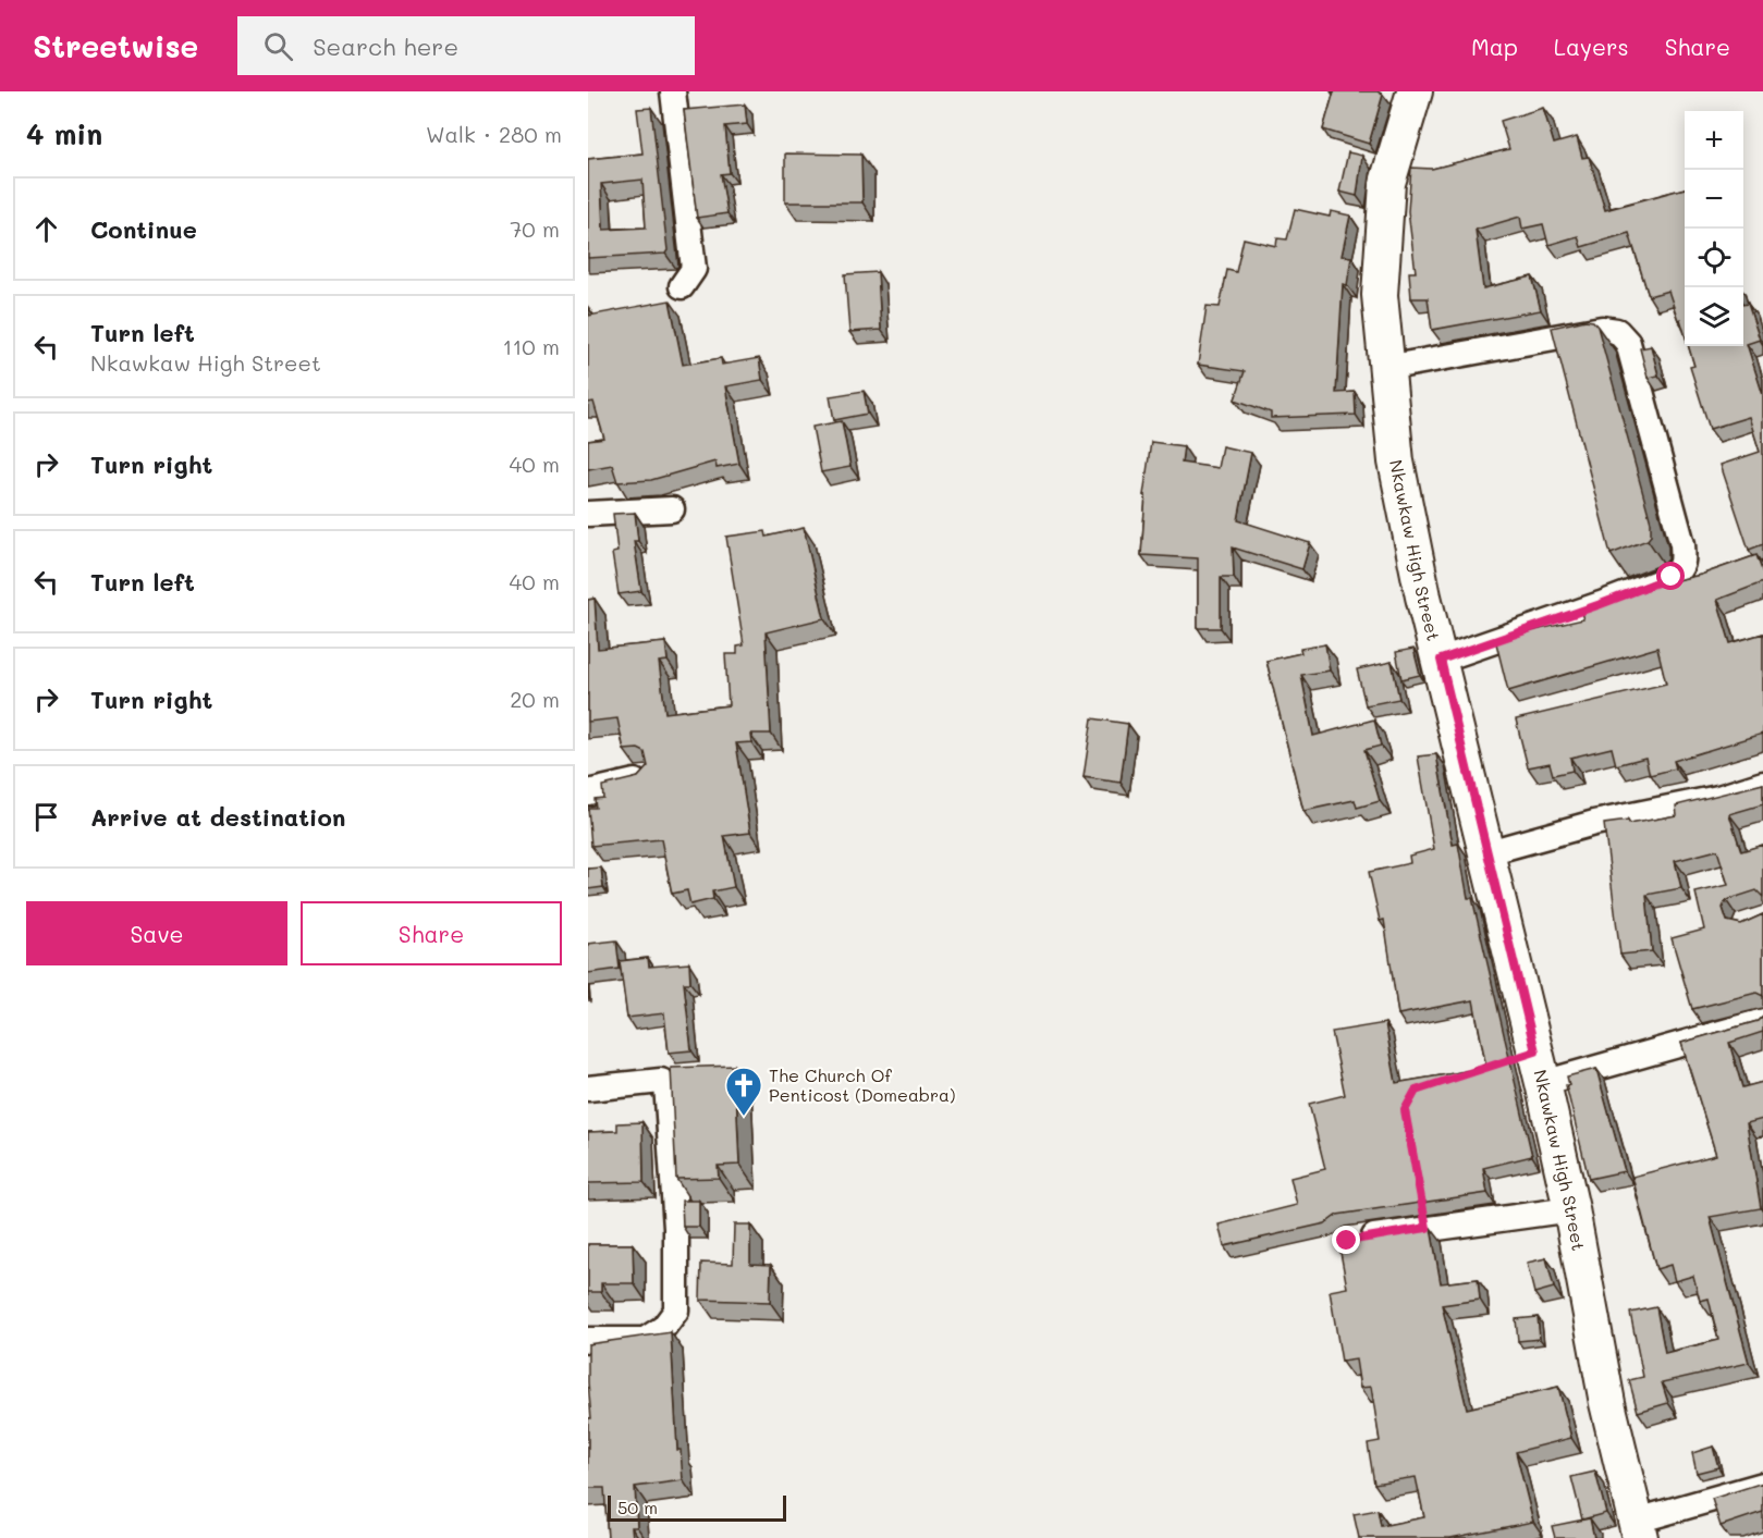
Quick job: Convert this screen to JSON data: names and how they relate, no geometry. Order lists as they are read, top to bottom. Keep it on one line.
{"streets":{"main road":["Nkawkaw High Street"]},"places":{"church":["The Church Of Penticost (Domeabra)"]},"scale_bar":"50 m","page":{"header":"Streetwise","search":"Search here","nav":["Map","Layers","Share"],"heading":["4 min","Walk · 280 m"],"map_buttons":["+","−"],"list":[["Continue","70 m"],["Turn left","Nkawkaw High Street","110 m"],["Turn right","40 m"],["Turn left","40 m"],["Turn right","20 m"],"Arrive at destination"],"buttons":["Save","Share"],"scale":"50 m"}}
